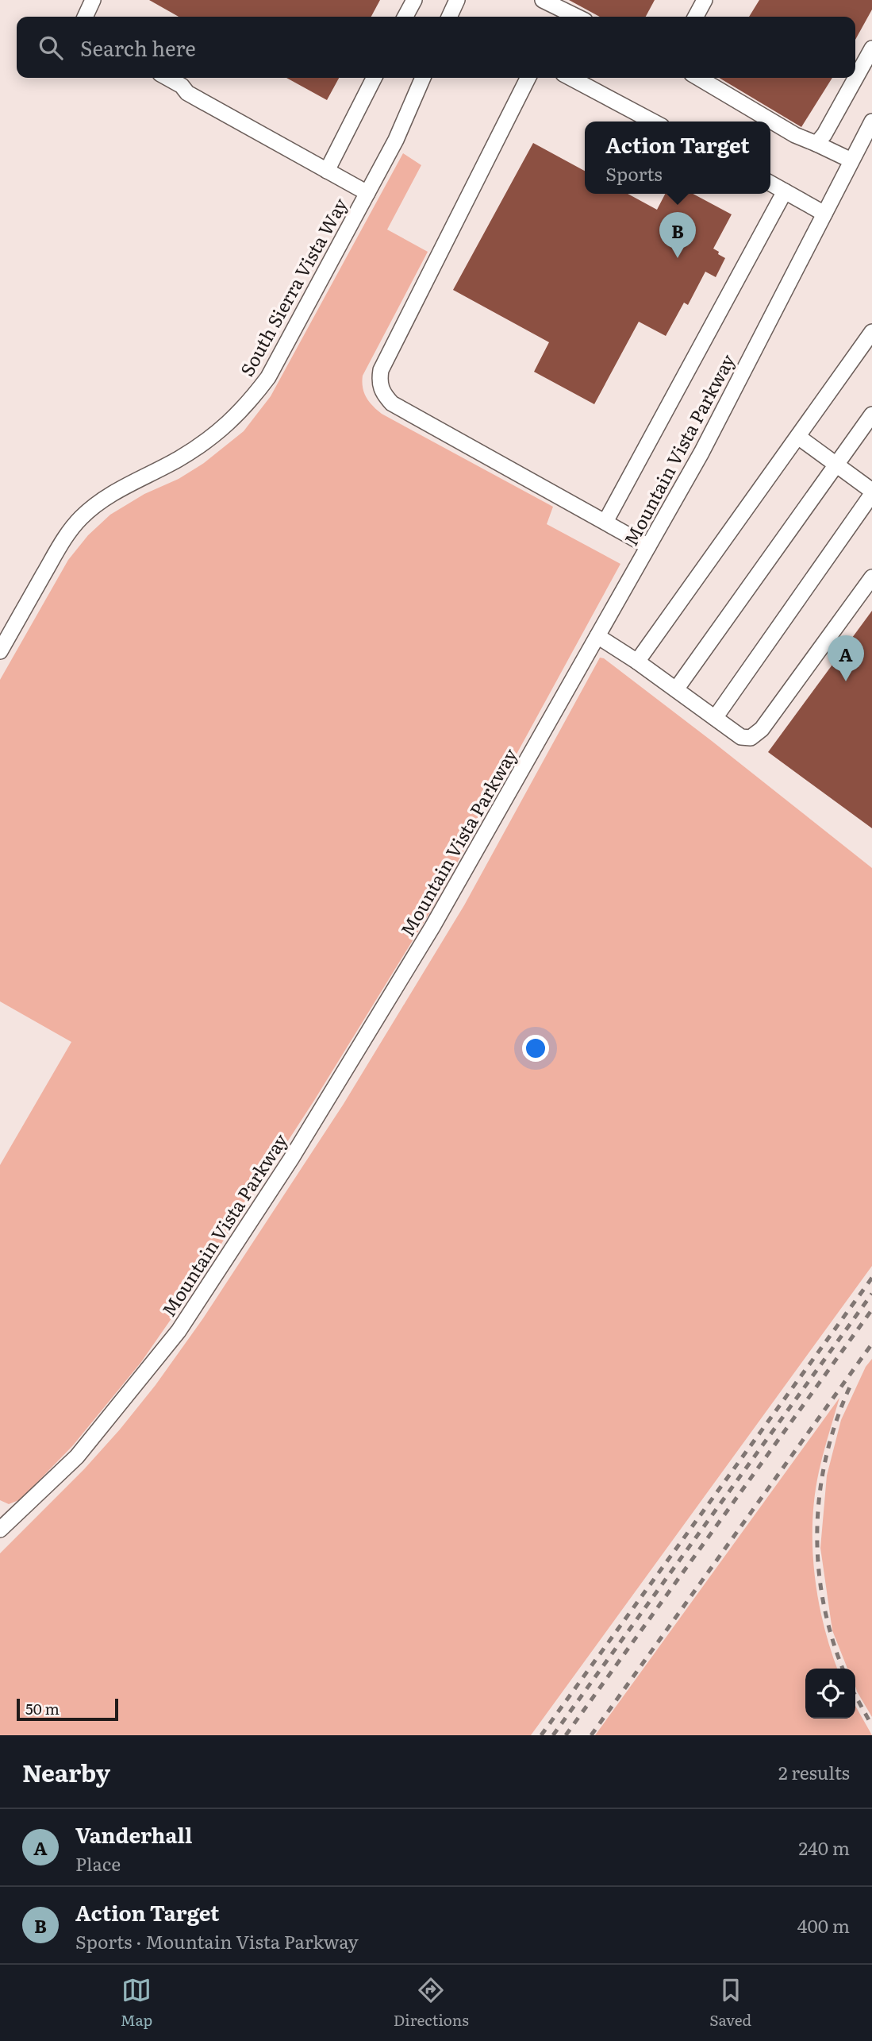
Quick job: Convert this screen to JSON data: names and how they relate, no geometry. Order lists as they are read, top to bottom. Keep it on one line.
{"streets":{"street":["South Sierra Vista Way","Mountain Vista Parkway"]},"scale_bar":"50 m","page":{"search":"Search here","popup":["Action Target","Sports"],"pins":["B","A"],"scale":"50 m","heading":["Nearby","2 results"],"list":[{"mark":"A","name":"Vanderhall","note":"Place","value":"240 m"},{"mark":"B","name":"Action Target","note":"Sports · Mountain Vista Parkway","value":"400 m"}],"nav":["Map","Directions","Saved"]}}
